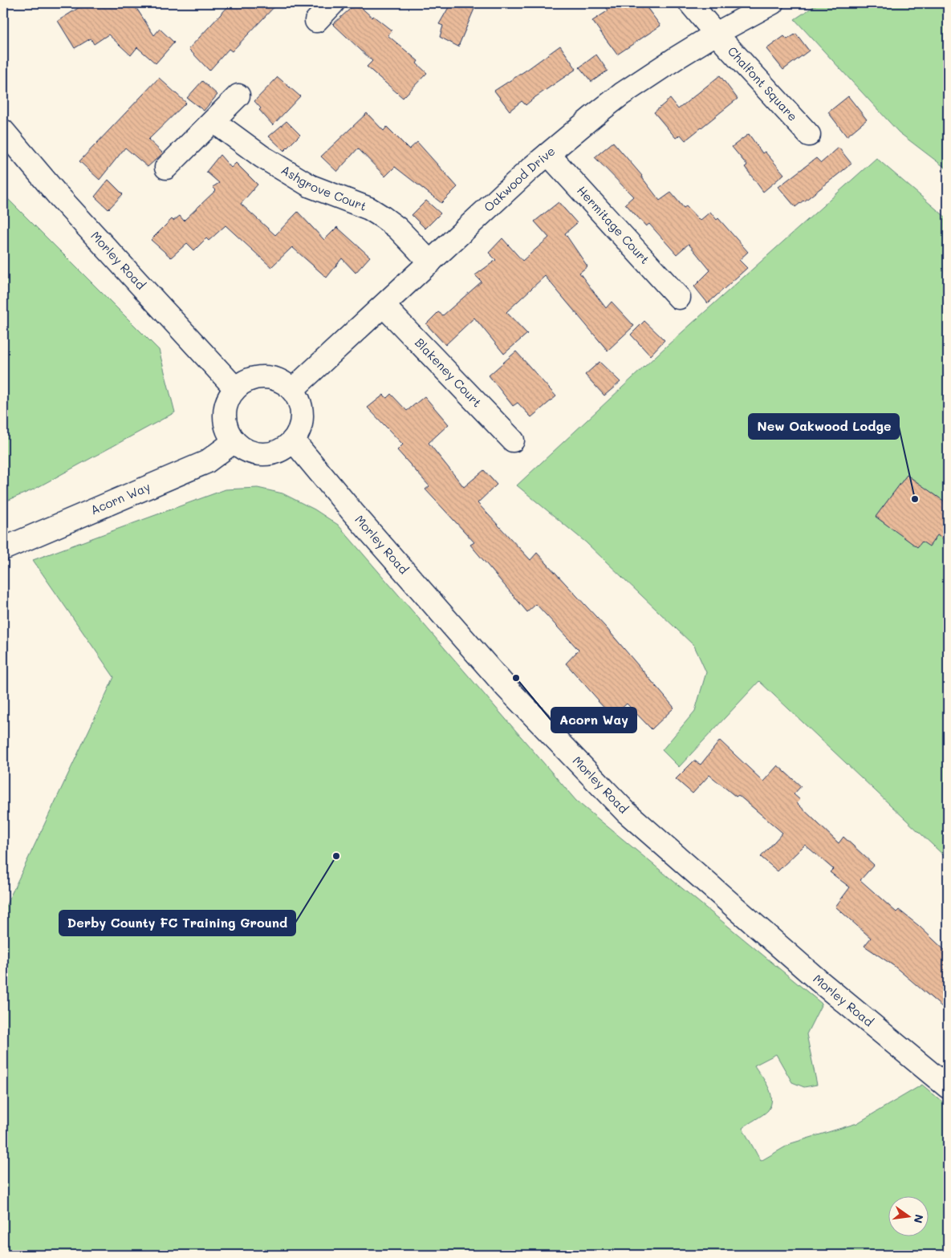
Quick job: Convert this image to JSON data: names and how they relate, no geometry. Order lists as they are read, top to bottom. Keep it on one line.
{"streets":{"street":["Chalfont Square","Oakwood Drive","Ashgrove Court","Hermitage Court","Morley Road","Blakeney Court","Acorn Way"]},"crossings":[["Chalfont Square","Oakwood Drive"],["Oakwood Drive","Ashgrove Court"],["Oakwood Drive","Hermitage Court"],["Oakwood Drive","Morley Road"],["Oakwood Drive","Blakeney Court"],["Oakwood Drive","Acorn Way"],["Morley Road","Acorn Way"]],"places":["New Oakwood Lodge","Acorn Way","Derby County FC Training Ground"],"north":"right"}
